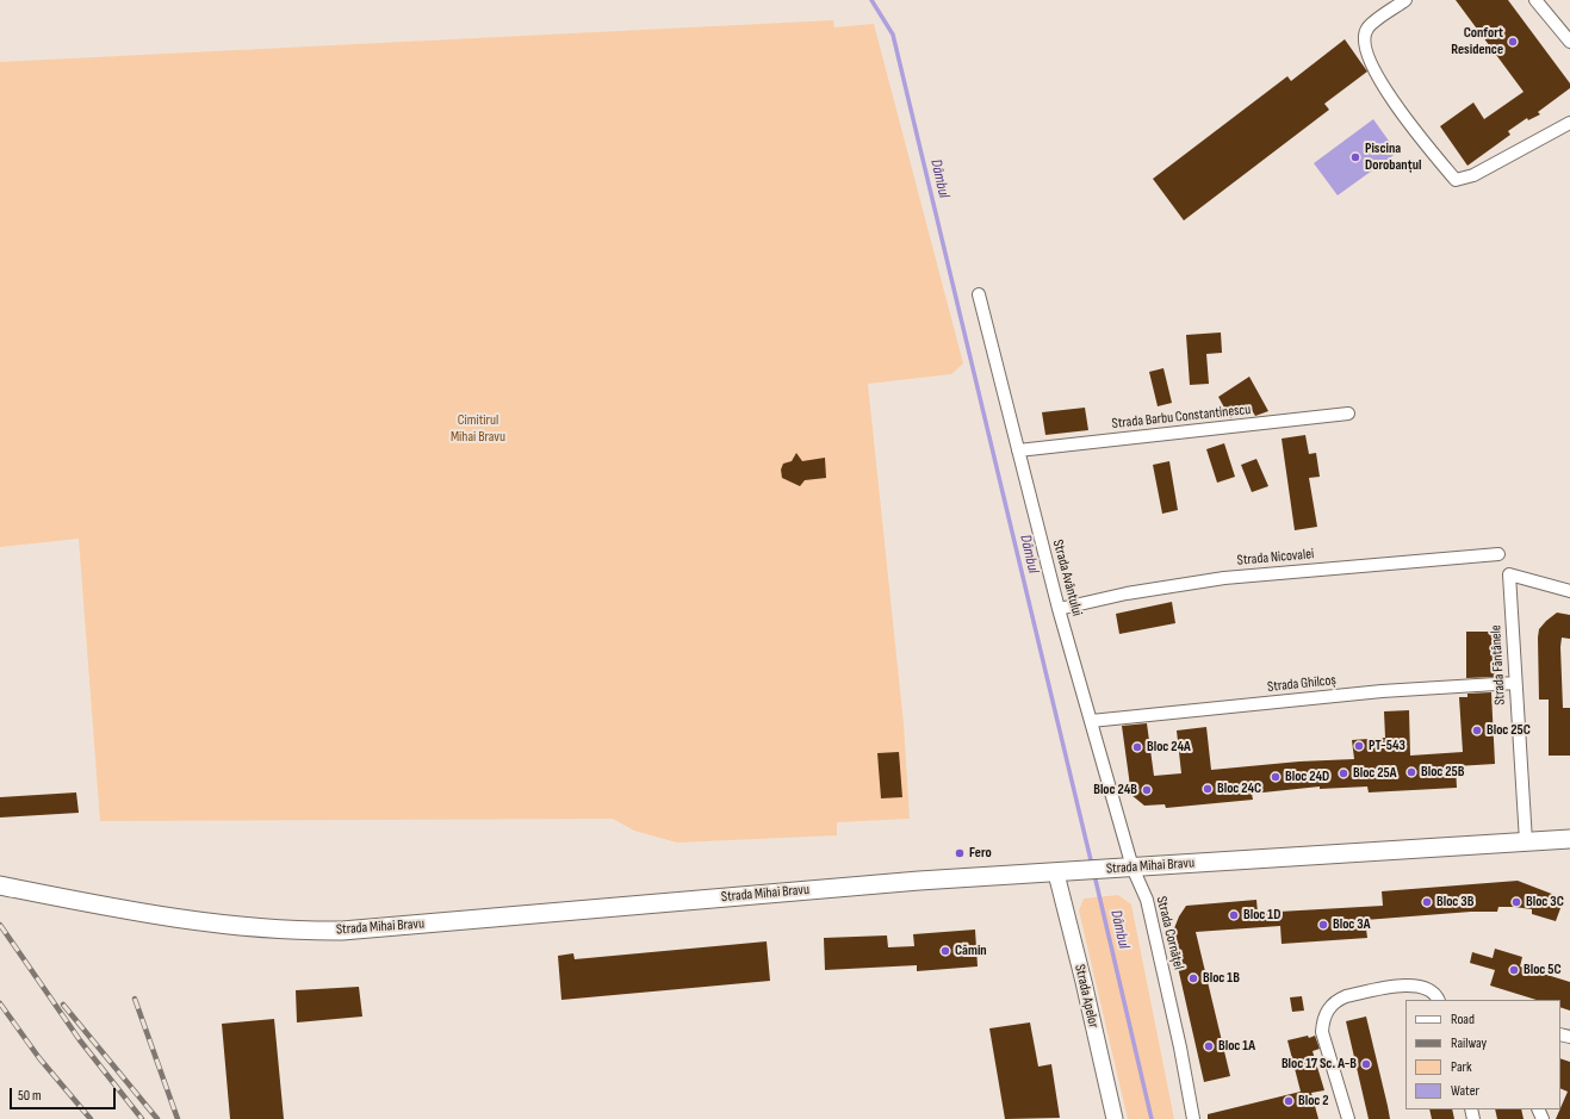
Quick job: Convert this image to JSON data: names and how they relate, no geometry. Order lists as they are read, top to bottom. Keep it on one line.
{"streets":{"main road":["Strada Mihai Bravu"],"street":["Strada Barbu Constantinescu","Strada Nicovalei","Strada Avântului","Strada Fântânele","Strada Ghilcoș","Strada Cornățel","Strada Apelor"]},"crossings":[["Strada Barbu Constantinescu","Strada Avântului"],["Strada Nicovalei","Strada Avântului"],["Strada Avântului","Strada Ghilcoș"],["Strada Avântului","Strada Mihai Bravu"],["Strada Avântului","Strada Cornățel"],["Strada Fântânele","Strada Ghilcoș"],["Strada Fântânele","Strada Mihai Bravu"],["Strada Mihai Bravu","Strada Cornățel"],["Strada Mihai Bravu","Strada Apelor"]],"water":["Dâmbul"],"parks":["Cimitirul Mihai Bravu"],"places":["Confort Residence","Piscina Dorobanțul","Bloc 25C","PT-543","Bloc 24A","Bloc 25B","Bloc 25A","Bloc 24D","Bloc 24C","Bloc 24B","Fero","Bloc 3B","Bloc 3C","Bloc 1D","Bloc 3A","Cămin","Bloc 5C","Bloc 1B","Bloc 1A","Bloc 17 Sc. A-B","Bloc 2"],"legend":["Road","Railway","Park","Water"],"scale_bar":"50 m"}
